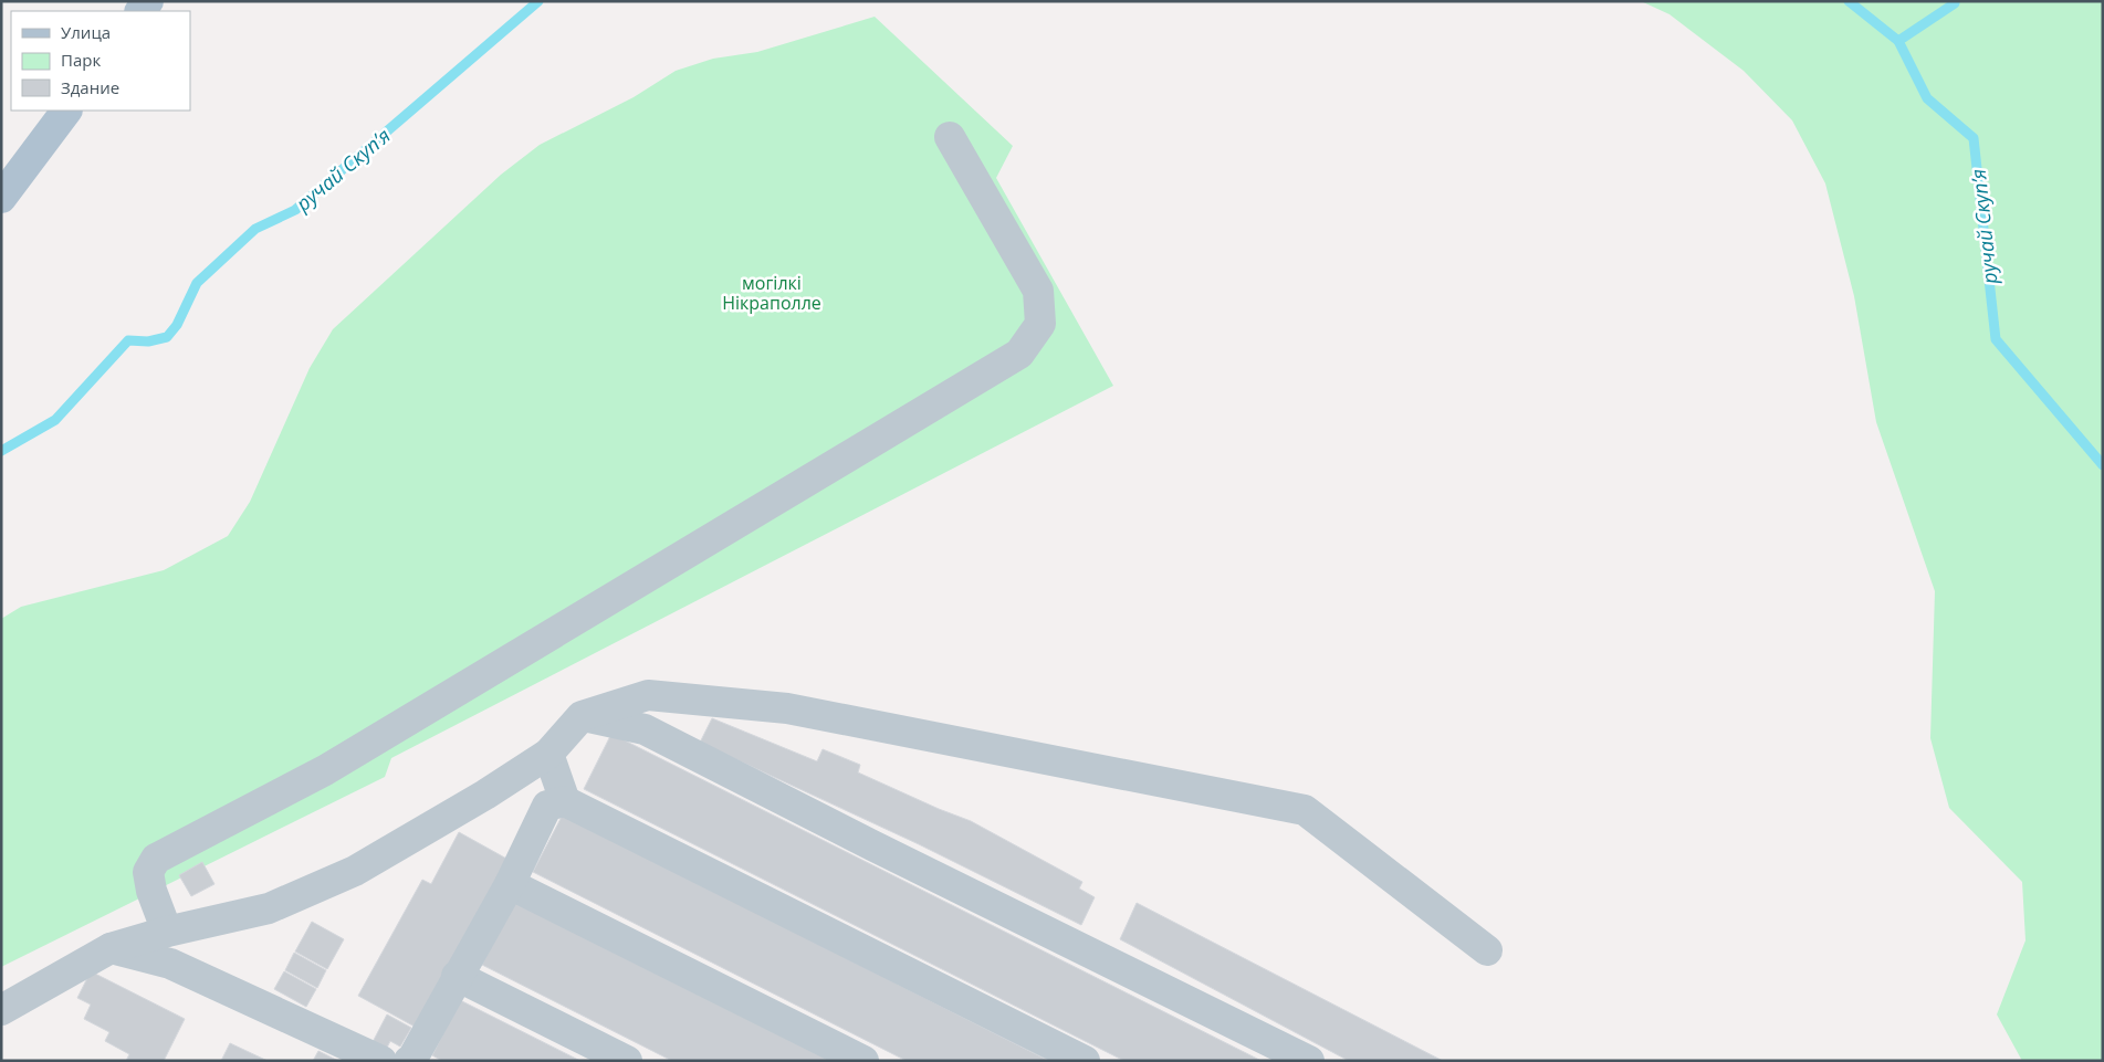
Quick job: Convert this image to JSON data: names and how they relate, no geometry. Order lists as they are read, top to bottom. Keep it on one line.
{"water":["ручай Скупʼя"],"parks":["могілкі Нікраполле"],"legend":["Улица","Парк","Здание"]}
